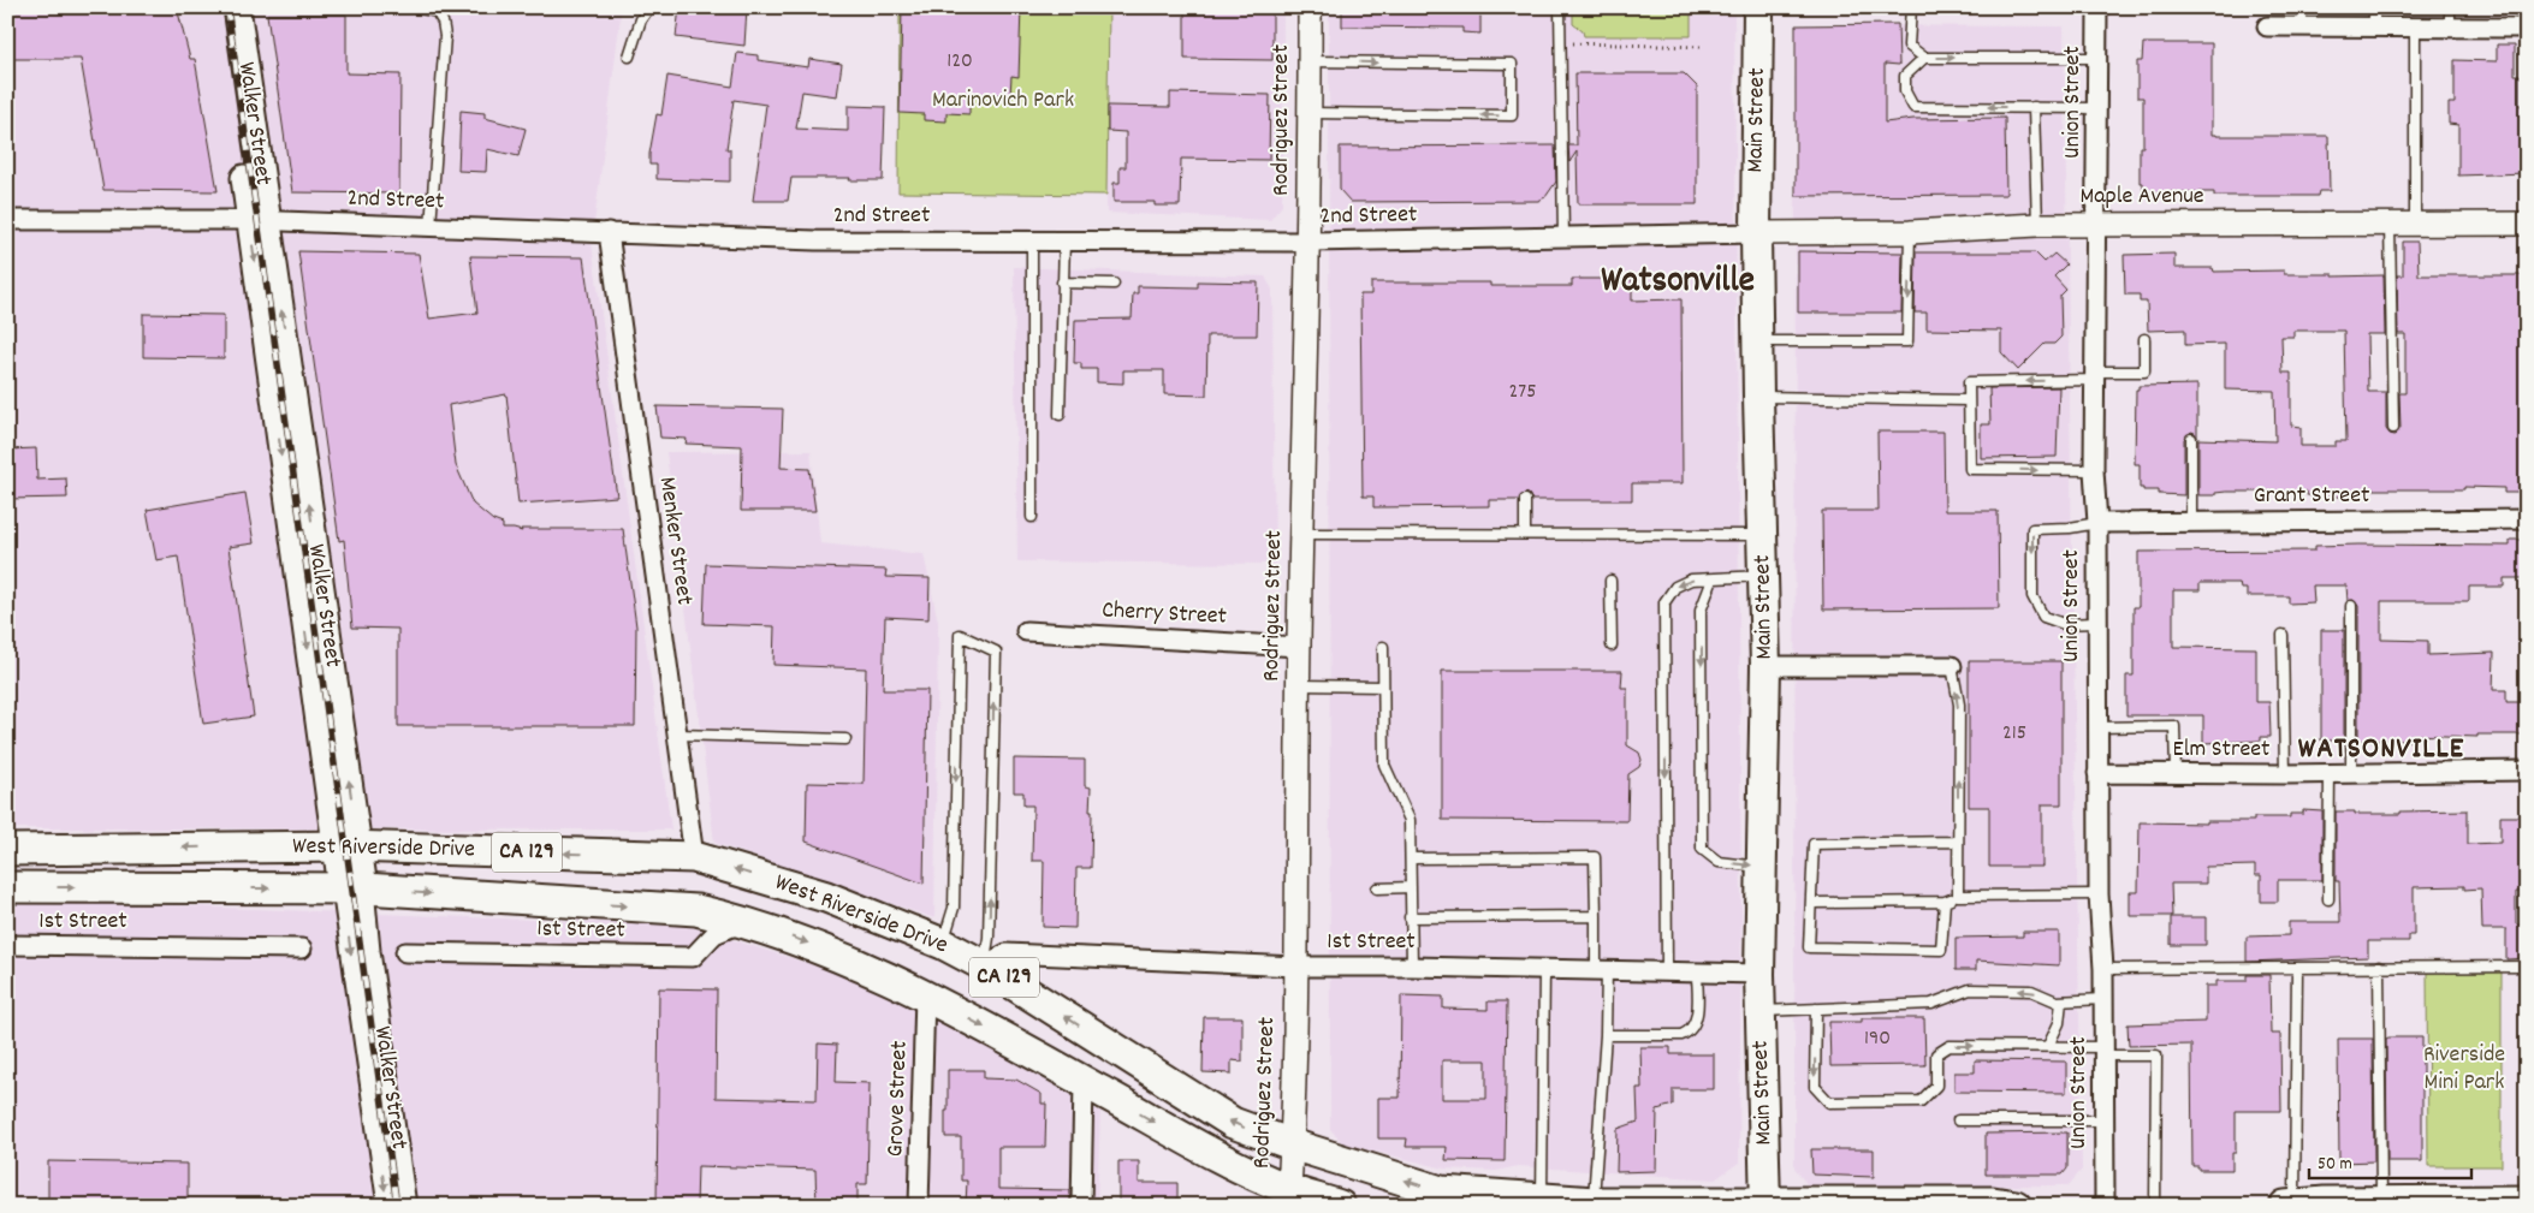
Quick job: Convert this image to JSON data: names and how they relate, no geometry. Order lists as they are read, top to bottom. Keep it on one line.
{"streets":{"highway":["West Riverside Drive","CA 129"],"main road":["Main Street","Walker Street"],"street":["Union Street","Rodriguez Street","Maple Avenue","2nd Street","Grant Street","Menker Street","Cherry Street","Elm Street","1st Street","Grove Street"]},"crossings":[["Union Street","Maple Avenue"],["Union Street","Grant Street"],["Union Street","Elm Street"],["Rodriguez Street","2nd Street"],["Rodriguez Street","Cherry Street"],["Rodriguez Street","West Riverside Drive"],["Rodriguez Street","1st Street"],["Main Street","Maple Avenue"],["Main Street","2nd Street"],["Main Street","West Riverside Drive"],["Main Street","CA 129"],["Main Street","1st Street"],["Walker Street","2nd Street"],["Walker Street","West Riverside Drive"],["Maple Avenue","2nd Street"],["2nd Street","Menker Street"],["Menker Street","West Riverside Drive"],["West Riverside Drive","CA 129"],["West Riverside Drive","1st Street"],["West Riverside Drive","Grove Street"]],"districts":["Watsonville","WATSONVILLE"],"parks":["Marinovich Park","Riverside Mini Park"],"house_numbers":["120","275","215","190"],"scale_bar":"50 m"}
